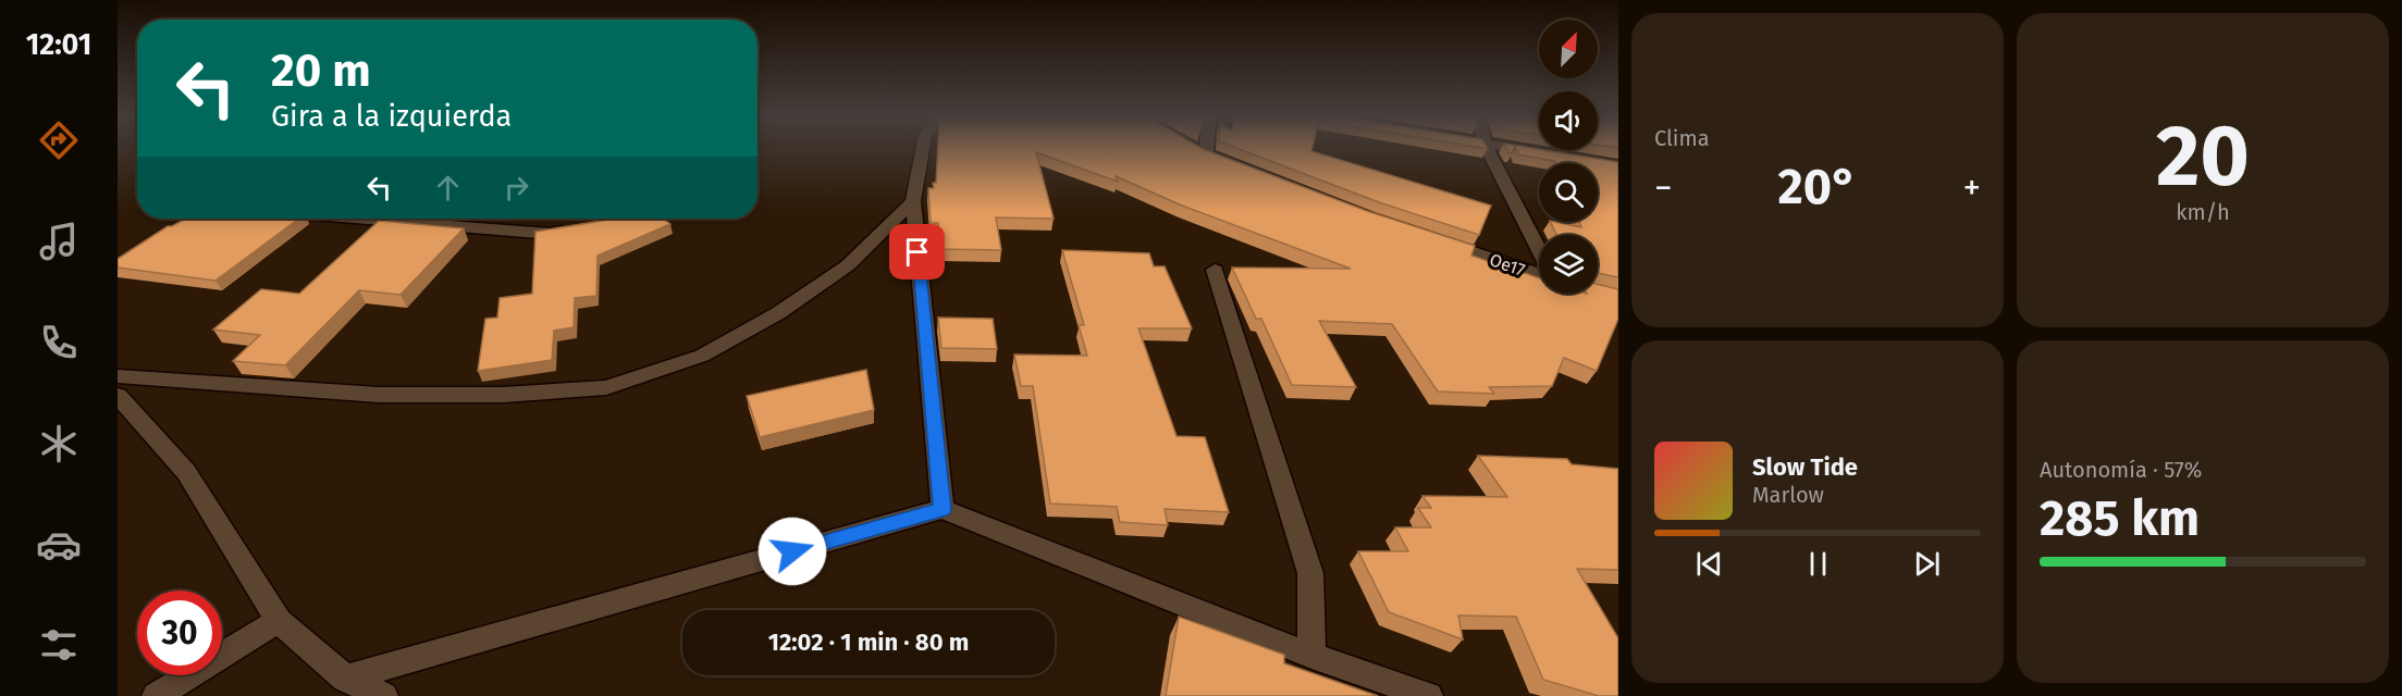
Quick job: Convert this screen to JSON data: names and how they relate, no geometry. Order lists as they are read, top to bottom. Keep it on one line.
{"streets":{"street":["Oe17"]},"north":"top right","page":{"tabs":"12:01","tile":["Clima",["20","km/h"],["Autonomía · 57%","285 km"]],"turn":["20 m","Gira a la izquierda"],"heat":["−","20°","+"],"song":["Slow Tide","Marlow"],"limit":"30","trip":"12:02 · 1 min · 80 m"}}
